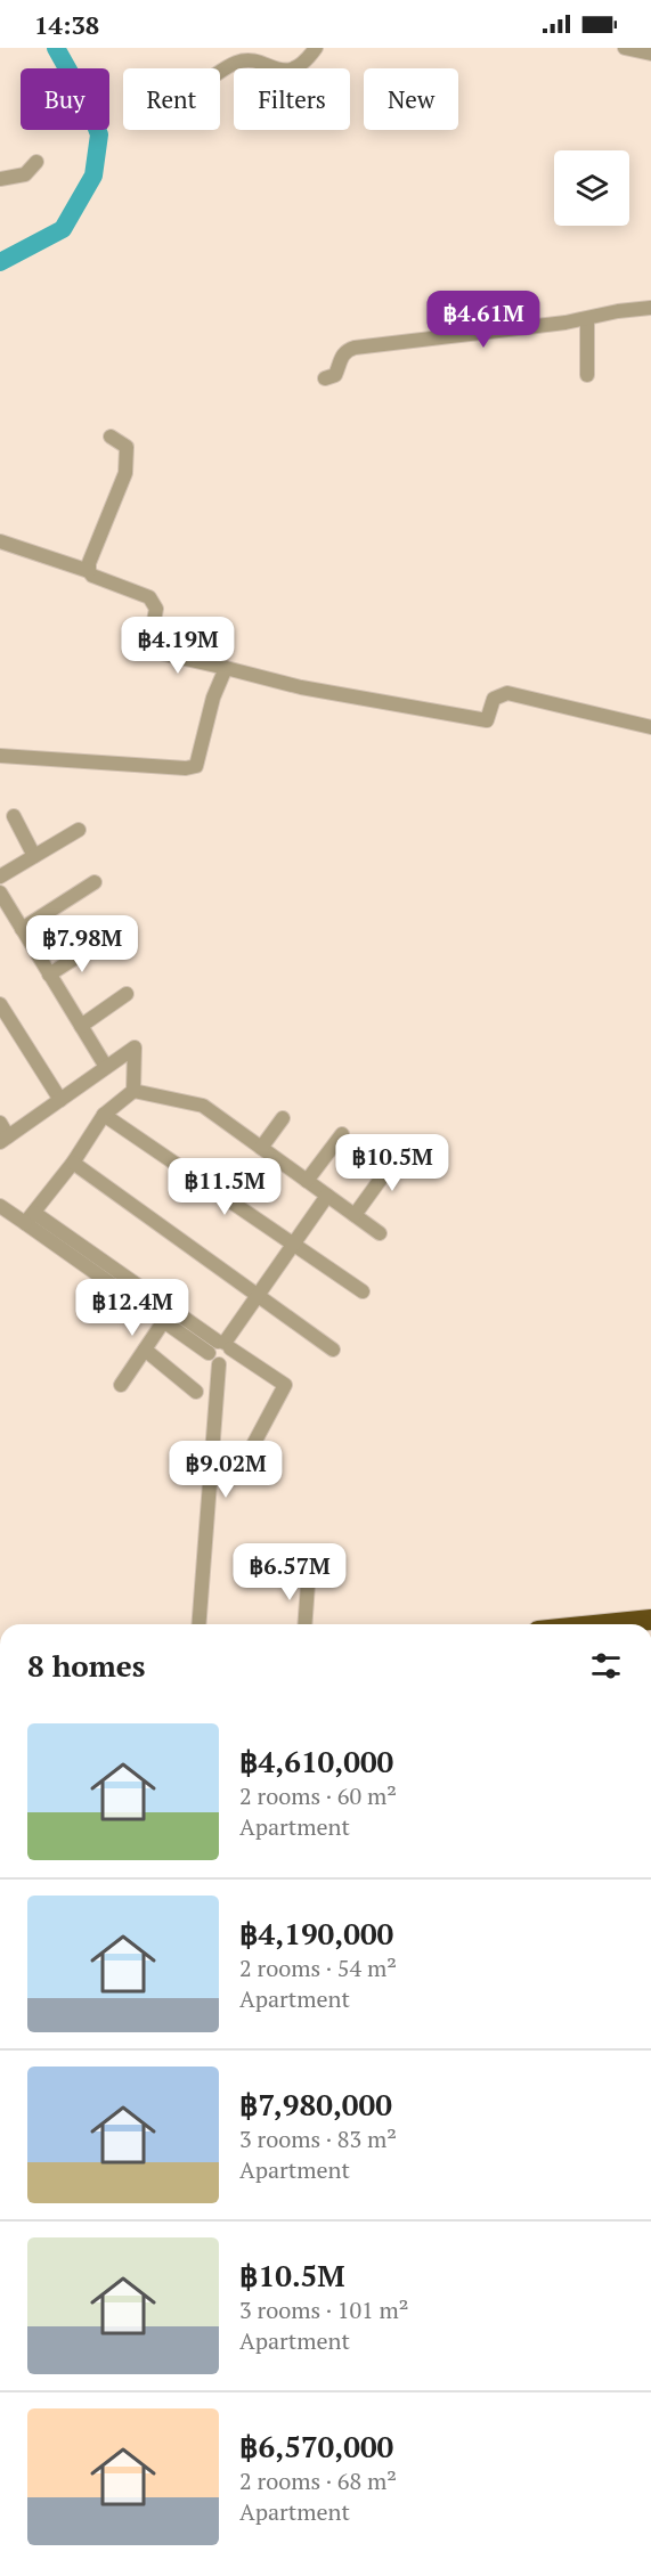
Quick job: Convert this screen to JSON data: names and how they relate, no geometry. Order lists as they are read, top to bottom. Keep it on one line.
{"page":{"status":"14:38","chip":["Buy","Rent","Filters","New"],"price":["฿4.61M","฿4.19M","฿7.98M","฿10.5M","฿11.5M","฿12.4M","฿9.02M","฿6.57M"],"heading":"8 homes","list":[{"name":"฿4,610,000","note":"2 rooms · 60 m² · Apartment"},{"name":"฿4,190,000","note":"2 rooms · 54 m² · Apartment"},{"name":"฿7,980,000","note":"3 rooms · 83 m² · Apartment"},{"name":"฿10.5M","note":"3 rooms · 101 m² · Apartment"},{"name":"฿6,570,000","note":"2 rooms · 68 m² · Apartment"}]}}
